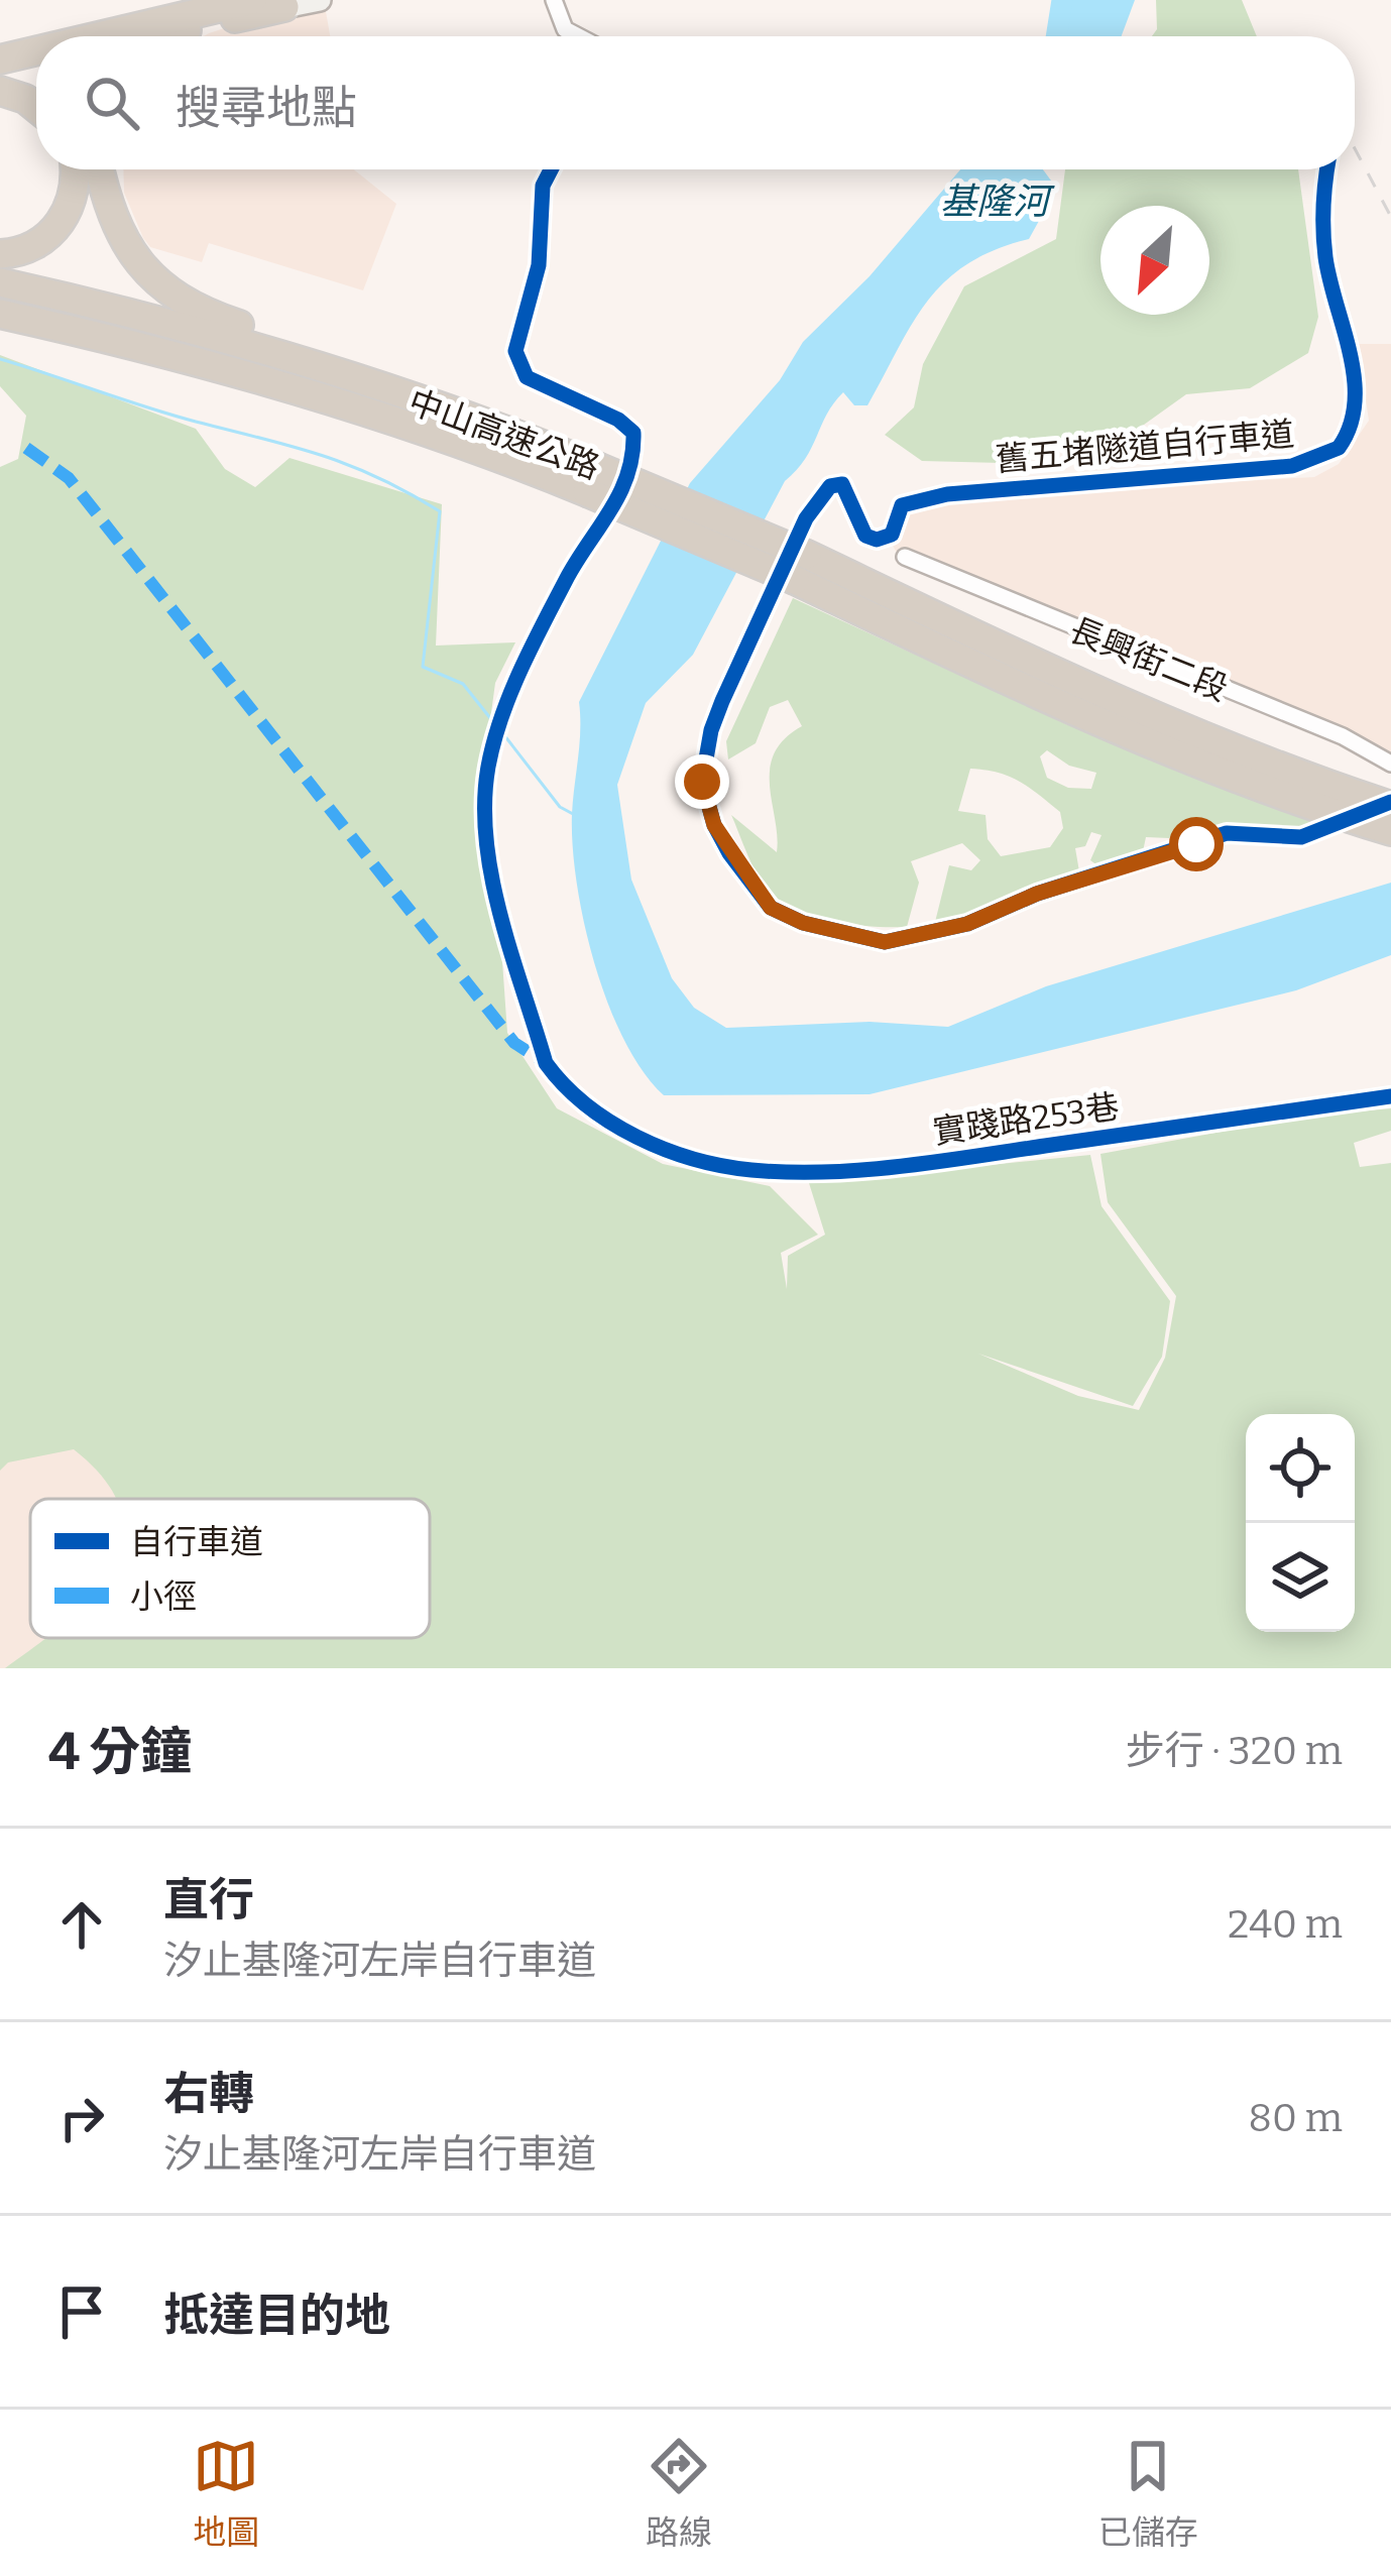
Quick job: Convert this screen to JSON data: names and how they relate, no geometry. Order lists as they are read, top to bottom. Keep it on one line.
{"streets":{"highway":["中山高速公路"],"street":["長興街二段","實踐路253巷"],"cycle path":["舊五堵隧道自行車道"]},"water":["基隆河"],"legend":["自行車道","小徑"],"north":"bottom left","page":{"search":"搜尋地點","heading":["4 分鐘","步行 · 320 m"],"list":[["直行","汐止基隆河左岸自行車道","240 m"],["右轉","汐止基隆河左岸自行車道","80 m"],"抵達目的地"],"nav":["地圖","路線","已儲存"]}}
